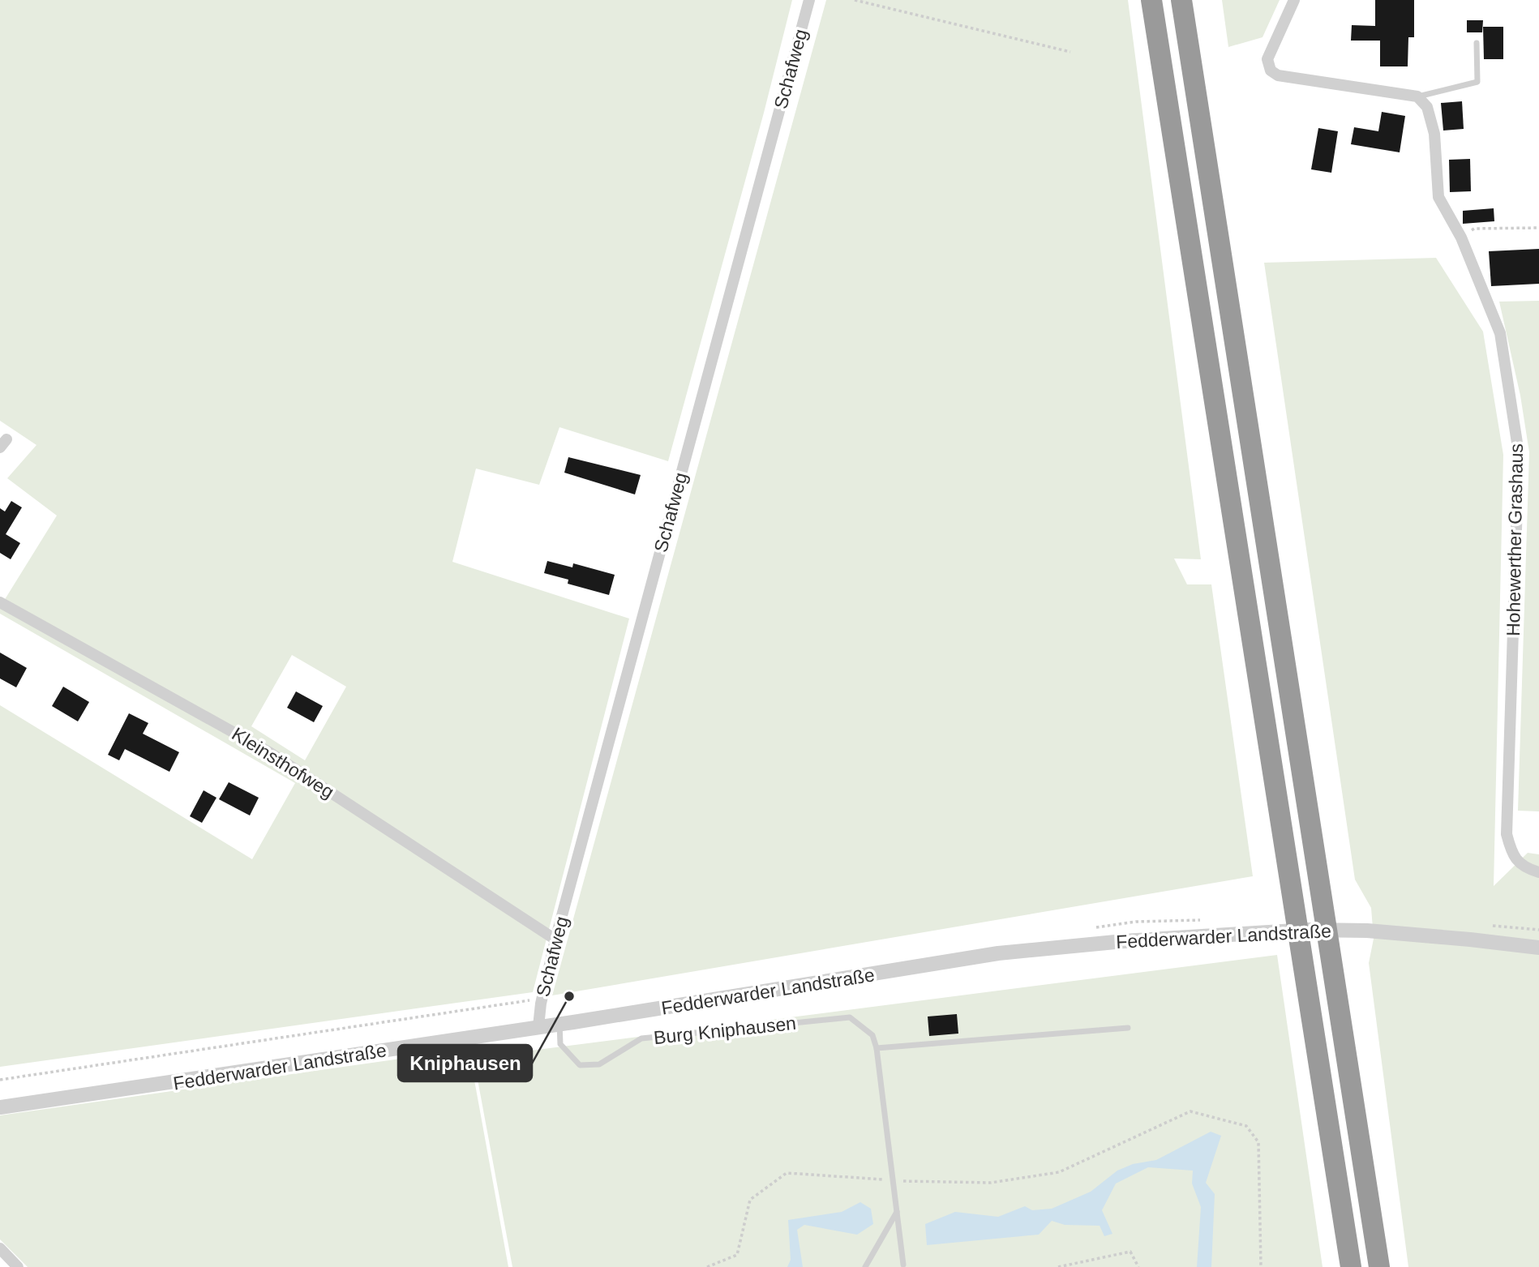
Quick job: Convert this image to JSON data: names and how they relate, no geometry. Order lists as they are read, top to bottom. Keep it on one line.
{"streets":{"street":["Schafweg","Hohewerther Grashaus","Kleinsthofweg","Fedderwarder Landstraße"],"lane":["Burg Kniphausen"]},"crossings":[["Schafweg","Kleinsthofweg"],["Schafweg","Fedderwarder Landstraße"],["Fedderwarder Landstraße","Burg Kniphausen"]],"places":["Kniphausen"]}
